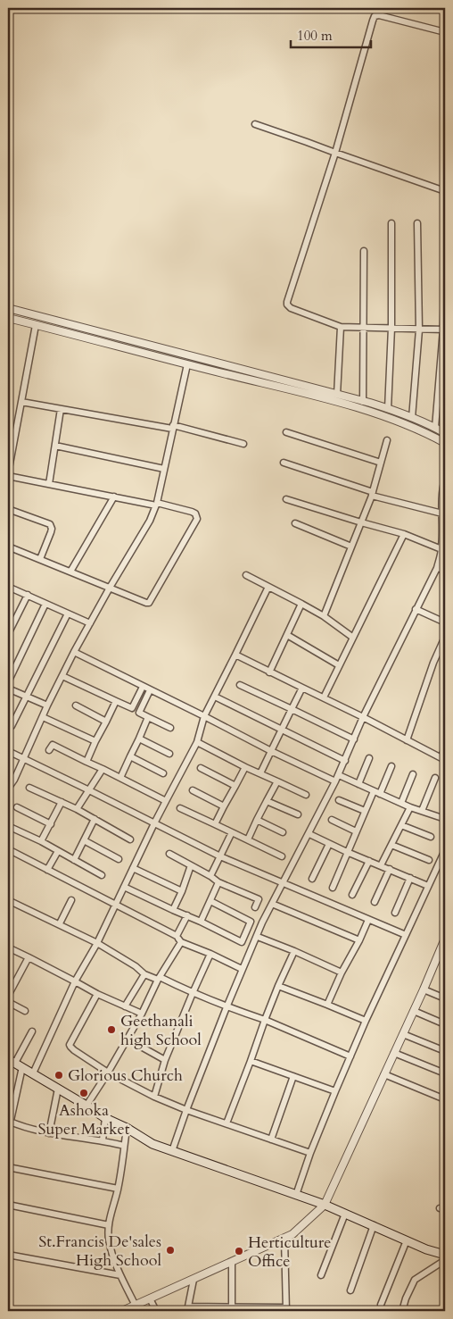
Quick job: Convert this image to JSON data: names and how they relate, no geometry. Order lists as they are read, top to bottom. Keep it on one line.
{"places":["Geethanali high School","Glorious Church","Ashoka Super Market","St.Francis De'sales High School","Herticulture Office"],"scale_bar":"100 m"}
